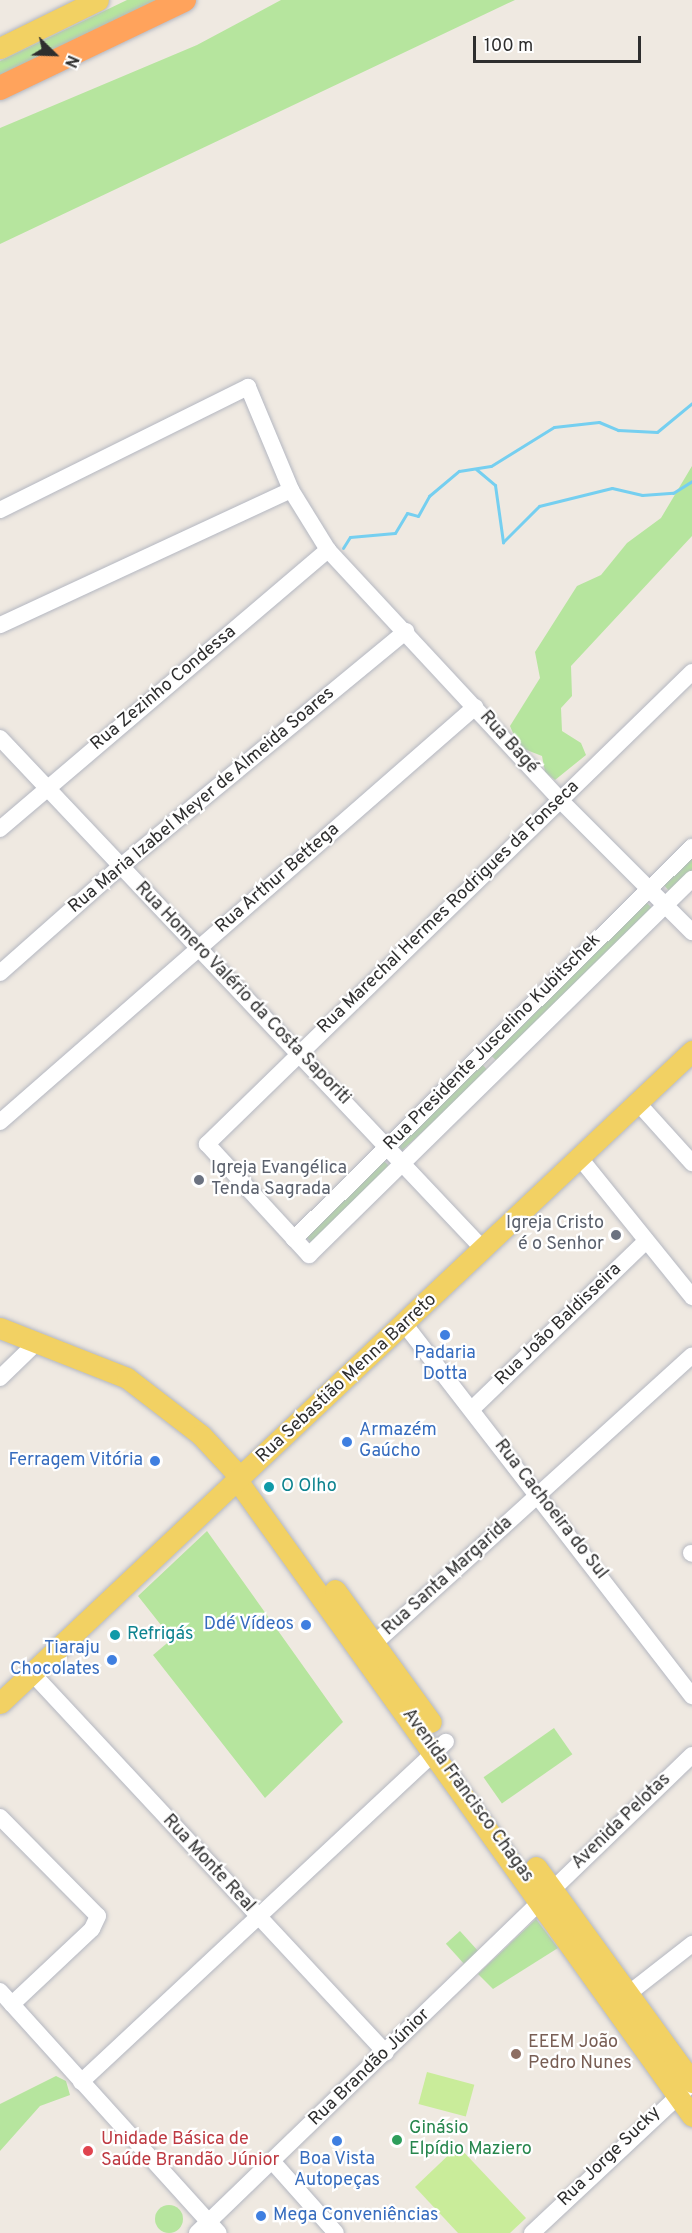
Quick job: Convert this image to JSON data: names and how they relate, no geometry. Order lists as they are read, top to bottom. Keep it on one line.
{"streets":{"main road":["Rua Sebastião Menna Barreto","Avenida Francisco Chagas"],"street":["Rua Zezinho Condessa","Rua Bagé","Rua Maria Izabel Meyer de Almeida Soares","Rua Arthur Bettega","Rua Marechal Hermes Rodrigues da Fonseca","Rua Homero Valério da Costa Saporiti","Rua Presidente Juscelino Kubitschek","Rua João Baldisseira","Rua Cachoeira do Sul","Rua Santa Margarida","Avenida Pelotas","Rua Monte Real","Rua Brandão Júnior","Rua Jorge Sucky"]},"crossings":[["Rua Zezinho Condessa","Rua Bagé"],["Rua Zezinho Condessa","Rua Homero Valério da Costa Saporiti"],["Rua Bagé","Rua Maria Izabel Meyer de Almeida Soares"],["Rua Bagé","Rua Arthur Bettega"],["Rua Bagé","Rua Marechal Hermes Rodrigues da Fonseca"],["Rua Bagé","Rua Presidente Juscelino Kubitschek"],["Rua Maria Izabel Meyer de Almeida Soares","Rua Homero Valério da Costa Saporiti"],["Rua Arthur Bettega","Rua Homero Valério da Costa Saporiti"],["Rua Marechal Hermes Rodrigues da Fonseca","Rua Homero Valério da Costa Saporiti"],["Rua Marechal Hermes Rodrigues da Fonseca","Rua Presidente Juscelino Kubitschek"],["Rua Homero Valério da Costa Saporiti","Rua Presidente Juscelino Kubitschek"],["Rua Homero Valério da Costa Saporiti","Rua Sebastião Menna Barreto"],["Rua João Baldisseira","Rua Cachoeira do Sul"],["Rua Sebastião Menna Barreto","Rua Cachoeira do Sul"],["Rua Sebastião Menna Barreto","Avenida Francisco Chagas"],["Rua Sebastião Menna Barreto","Rua Monte Real"],["Rua Cachoeira do Sul","Rua Santa Margarida"],["Rua Santa Margarida","Avenida Francisco Chagas"],["Avenida Francisco Chagas","Avenida Pelotas"],["Avenida Francisco Chagas","Rua Brandão Júnior"],["Avenida Francisco Chagas","Rua Jorge Sucky"],["Avenida Pelotas","Rua Brandão Júnior"],["Rua Monte Real","Rua Brandão Júnior"]],"places":["Igreja Evangélica Tenda Sagrada","Igreja Cristo é o Senhor","Padaria Dotta","Armazém Gaúcho","Ferragem Vitória","O Olho","Ddé Vídeos","Refrigás","Tiaraju Chocolates","EEEM João Pedro Nunes","Ginásio Elpídio Maziero","Boa Vista Autopeças","Unidade Básica de Saúde Brandão Júnior","Mega Conveniências"],"scale_bar":"100 m","north":"bottom right"}
